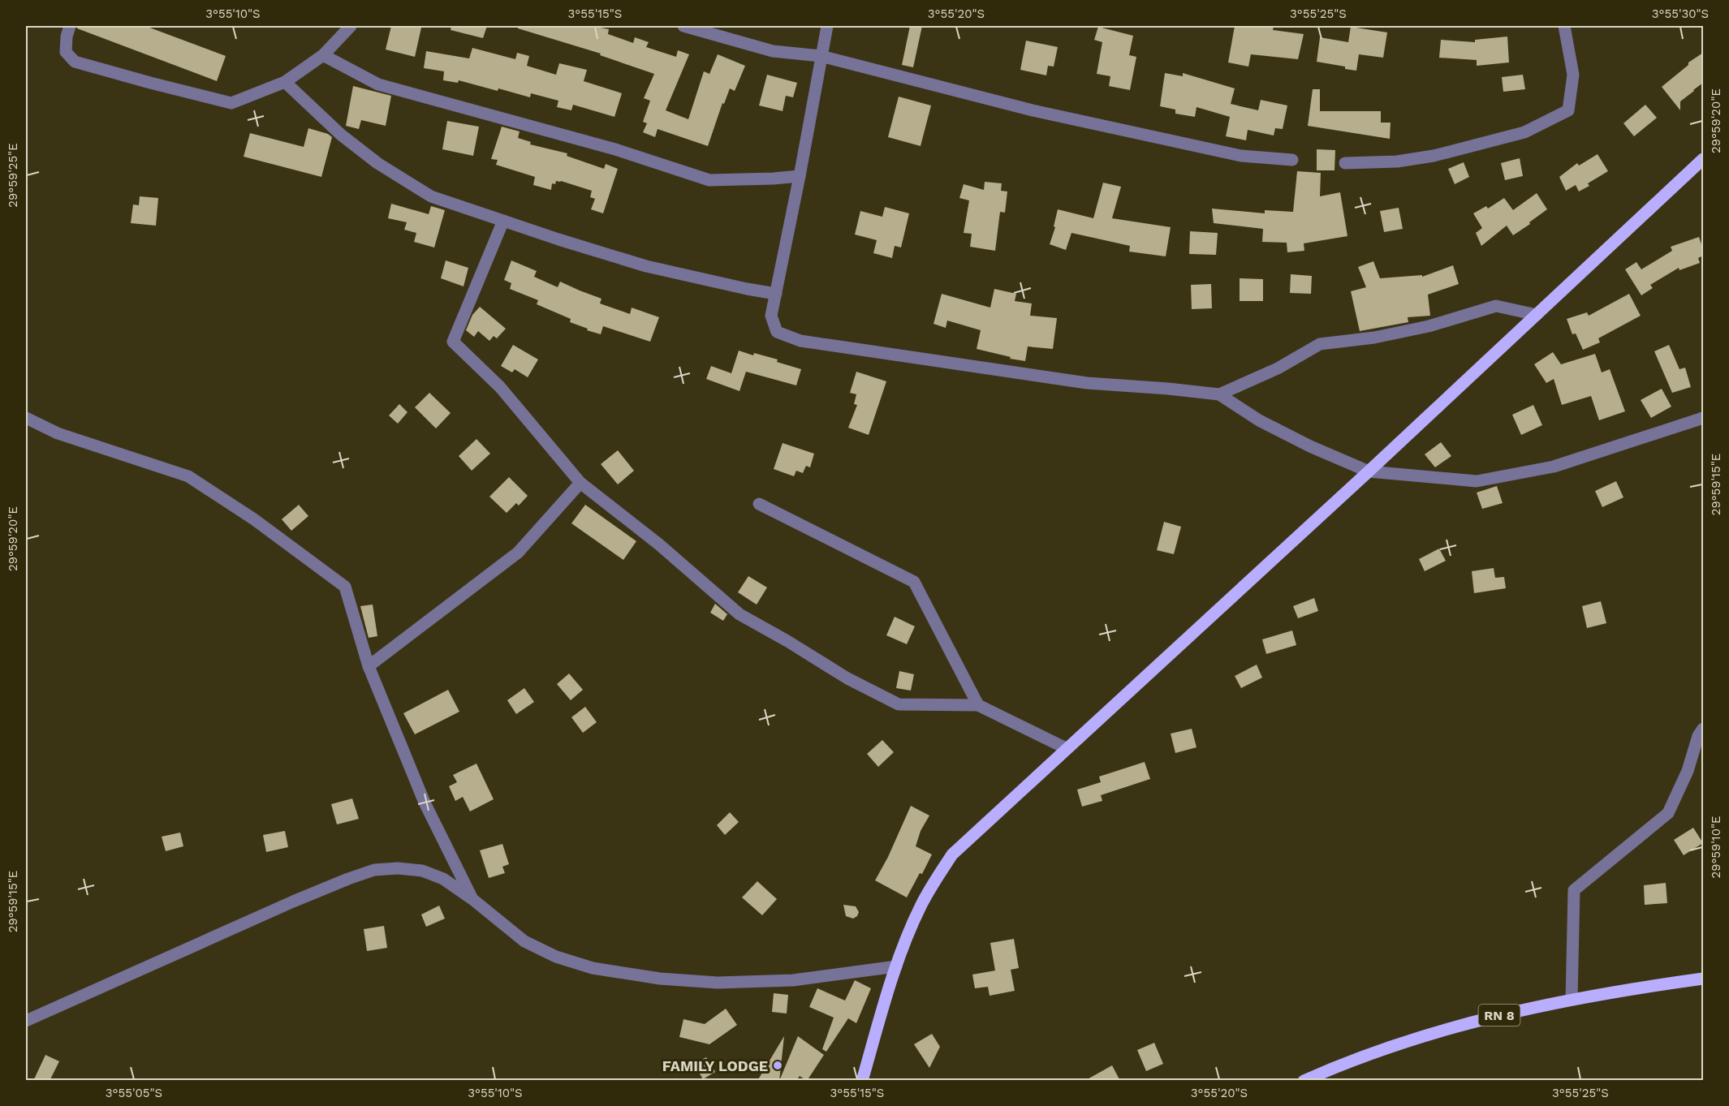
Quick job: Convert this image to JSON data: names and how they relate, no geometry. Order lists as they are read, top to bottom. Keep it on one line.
{"streets":{"main road":["RN 8"]},"places":["FAMILY LODGE"],"coordinates":["3°55'10\"S","3°55'15\"S","3°55'20\"S","3°55'25\"S","3°55'30\"S","29°59'20\"E","29°59'25\"E","29°59'15\"E","29°59'10\"E","3°55'05\"S"]}
